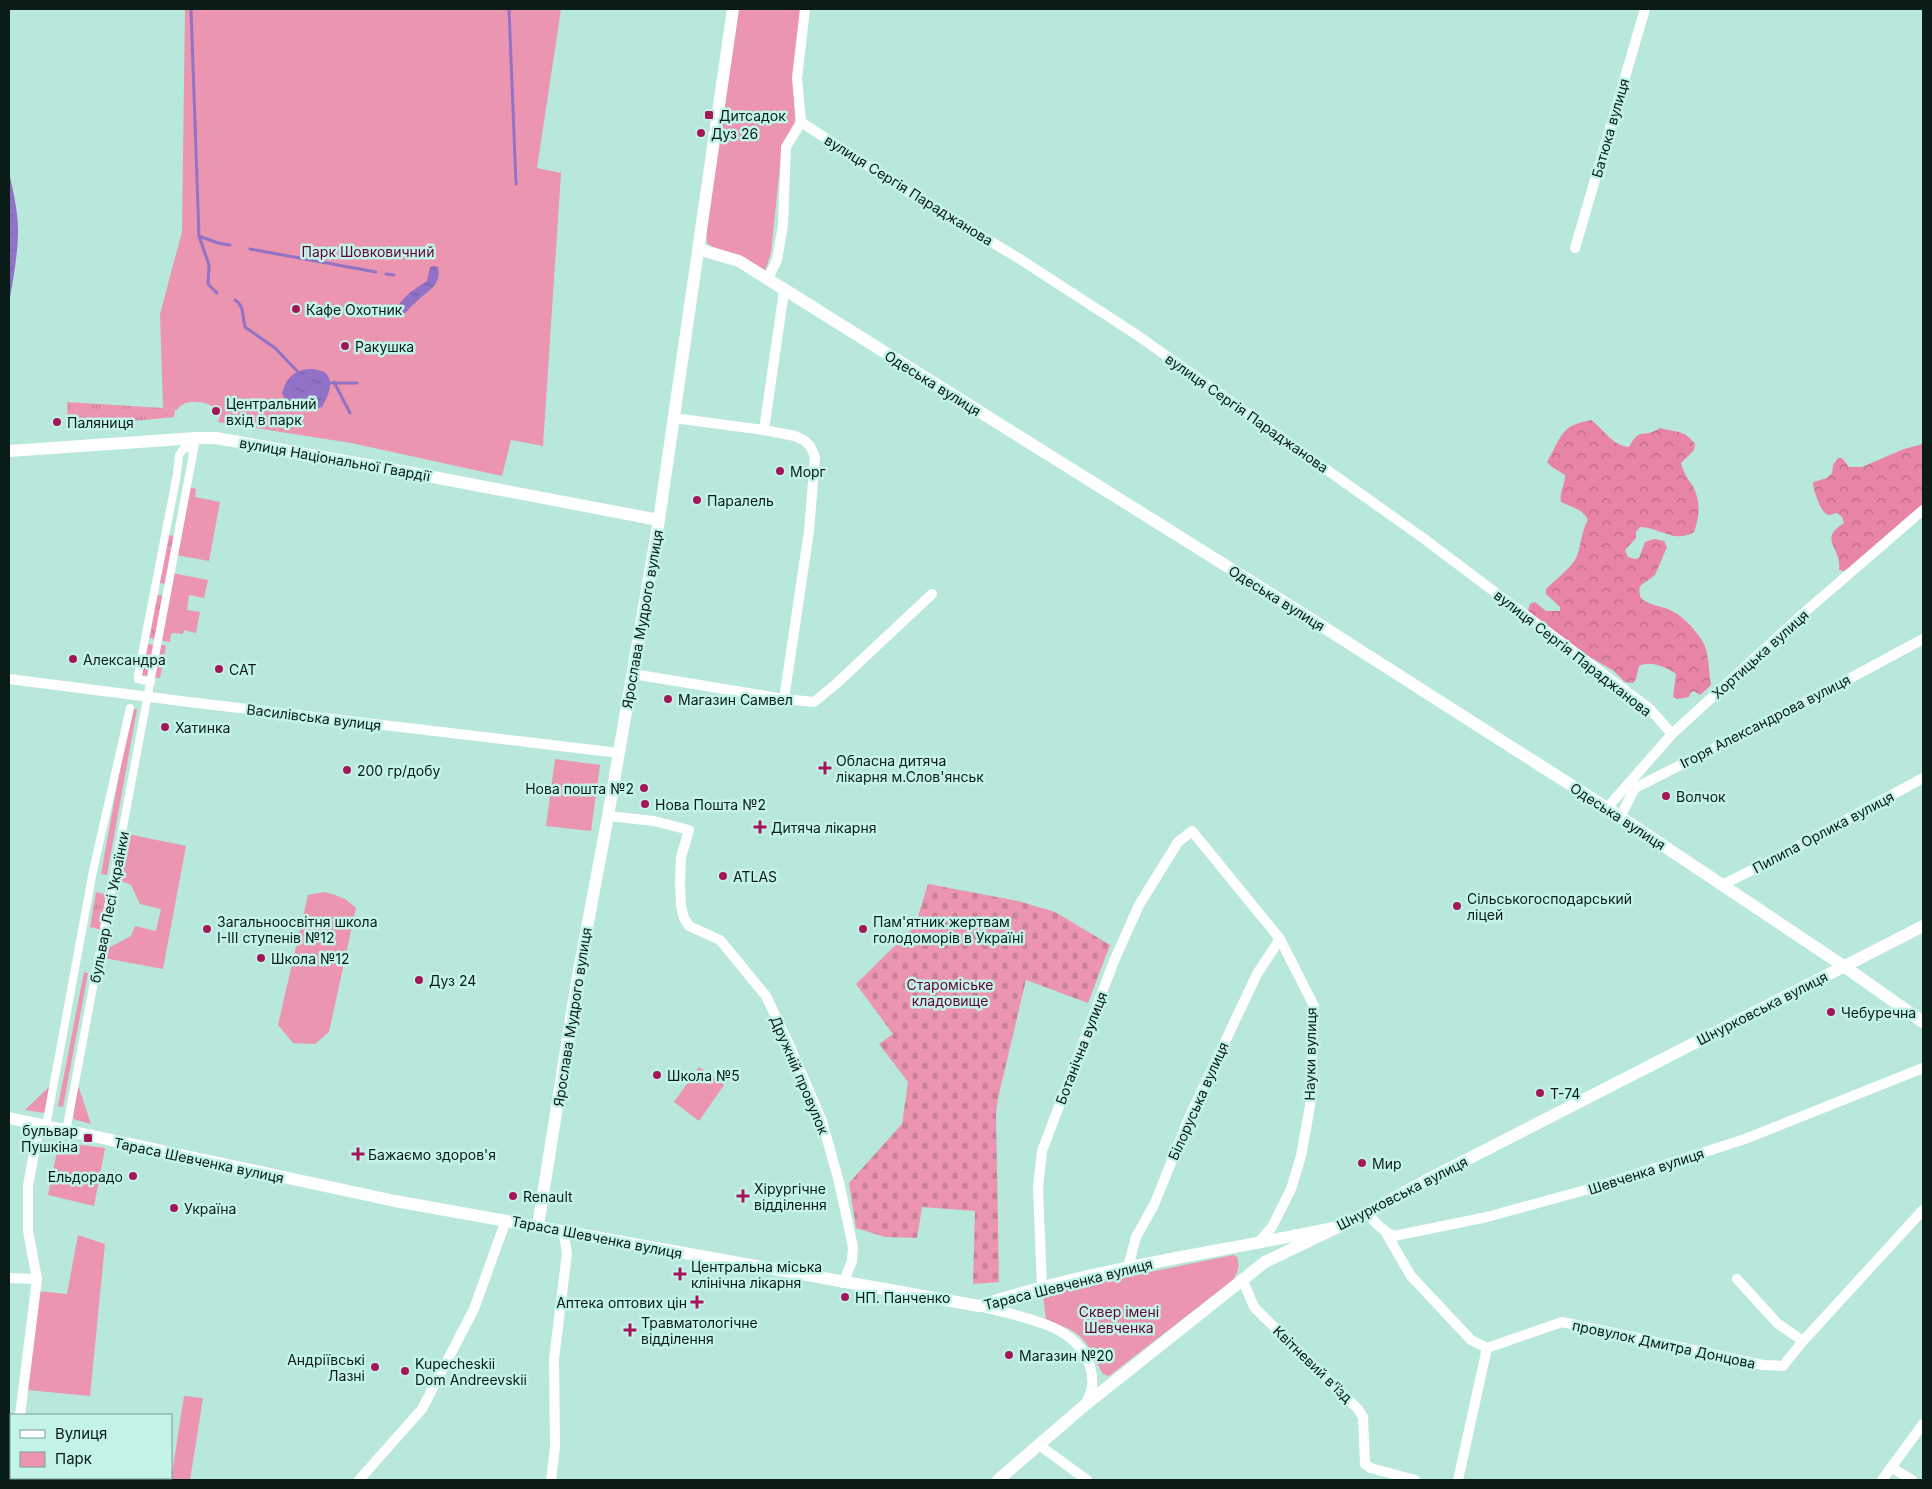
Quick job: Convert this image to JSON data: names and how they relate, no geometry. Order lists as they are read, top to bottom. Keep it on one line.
{"streets":{"street":["Батюка вулиця","вулиця Сергія Параджанова","Одеська вулиця","вулиця Національної Гвардії","Ярослава Мудрого вулиця","Хортицька вулиця","Василівська вулиця","Ігоря Александрова вулиця","Пилипа Орлика вулиця","бульвар Лесі Українки","Шнурковська вулиця","Ботанічна вулиця","Науки вулиця","Дружній провулок","Білоруська вулиця","Тараса Шевченка вулиця","Шевченка вулиця","провулок Дмитра Донцова","Квітневий в'їзд"]},"crossings":[["вулиця Сергія Параджанова","Хортицька вулиця"],["Одеська вулиця","Ярослава Мудрого вулиця"],["Одеська вулиця","Хортицька вулиця"],["Одеська вулиця","Ігоря Александрова вулиця"],["Одеська вулиця","Пилипа Орлика вулиця"],["Одеська вулиця","Шнурковська вулиця"],["вулиця Національної Гвардії","Ярослава Мудрого вулиця"],["вулиця Національної Гвардії","бульвар Лесі Українки"],["Ярослава Мудрого вулиця","Василівська вулиця"],["Ярослава Мудрого вулиця","Дружній провулок"],["Ярослава Мудрого вулиця","Тараса Шевченка вулиця"],["Василівська вулиця","бульвар Лесі Українки"],["бульвар Лесі Українки","Тараса Шевченка вулиця"],["Шнурковська вулиця","Тараса Шевченка вулиця"],["Шнурковська вулиця","Квітневий в'їзд"],["Ботанічна вулиця","Науки вулиця"],["Ботанічна вулиця","Тараса Шевченка вулиця"],["Науки вулиця","Білоруська вулиця"],["Науки вулиця","Тараса Шевченка вулиця"],["Дружній провулок","Тараса Шевченка вулиця"],["Білоруська вулиця","Тараса Шевченка вулиця"]],"parks":["Парк Шовковичний","Староміське кладовище","Сквер імені Шевченка"],"places":{"transit":["Дитсадок","бульвар Пушкіна"],"other":["Дуз 26","Кафе Охотник","Ракушка","Центральний вхід в парк","Паляниця","Морг","Паралель","Александра","САТ","Магазин Самвел","Хатинка","200 гр/добу","Нова пошта №2","Волчок","Нова Пошта №2","ATLAS","Сільськогосподарський ліцей","Загальноосвітня школа І-ІІІ ступенів №12","Пам'ятник жертвам голодоморів в Україні","Школа №12","Дуз 24","Чебуречна","Школа №5","Т-74","Мир","Ельдорадо","Renault","Україна","НП. Панченко","Магазин №20","Андріївські Лазні","Kupecheskii Dom Andreevskii"],"health":["Обласна дитяча лікарня м.Слов'янськ","Дитяча лікарня","Бажаємо здоров'я","Хірургічне відділення","Центральна міська клінічна лікарня","Аптека оптових цін","Травматологічне відділення"]},"legend":["Вулиця","Парк"]}
